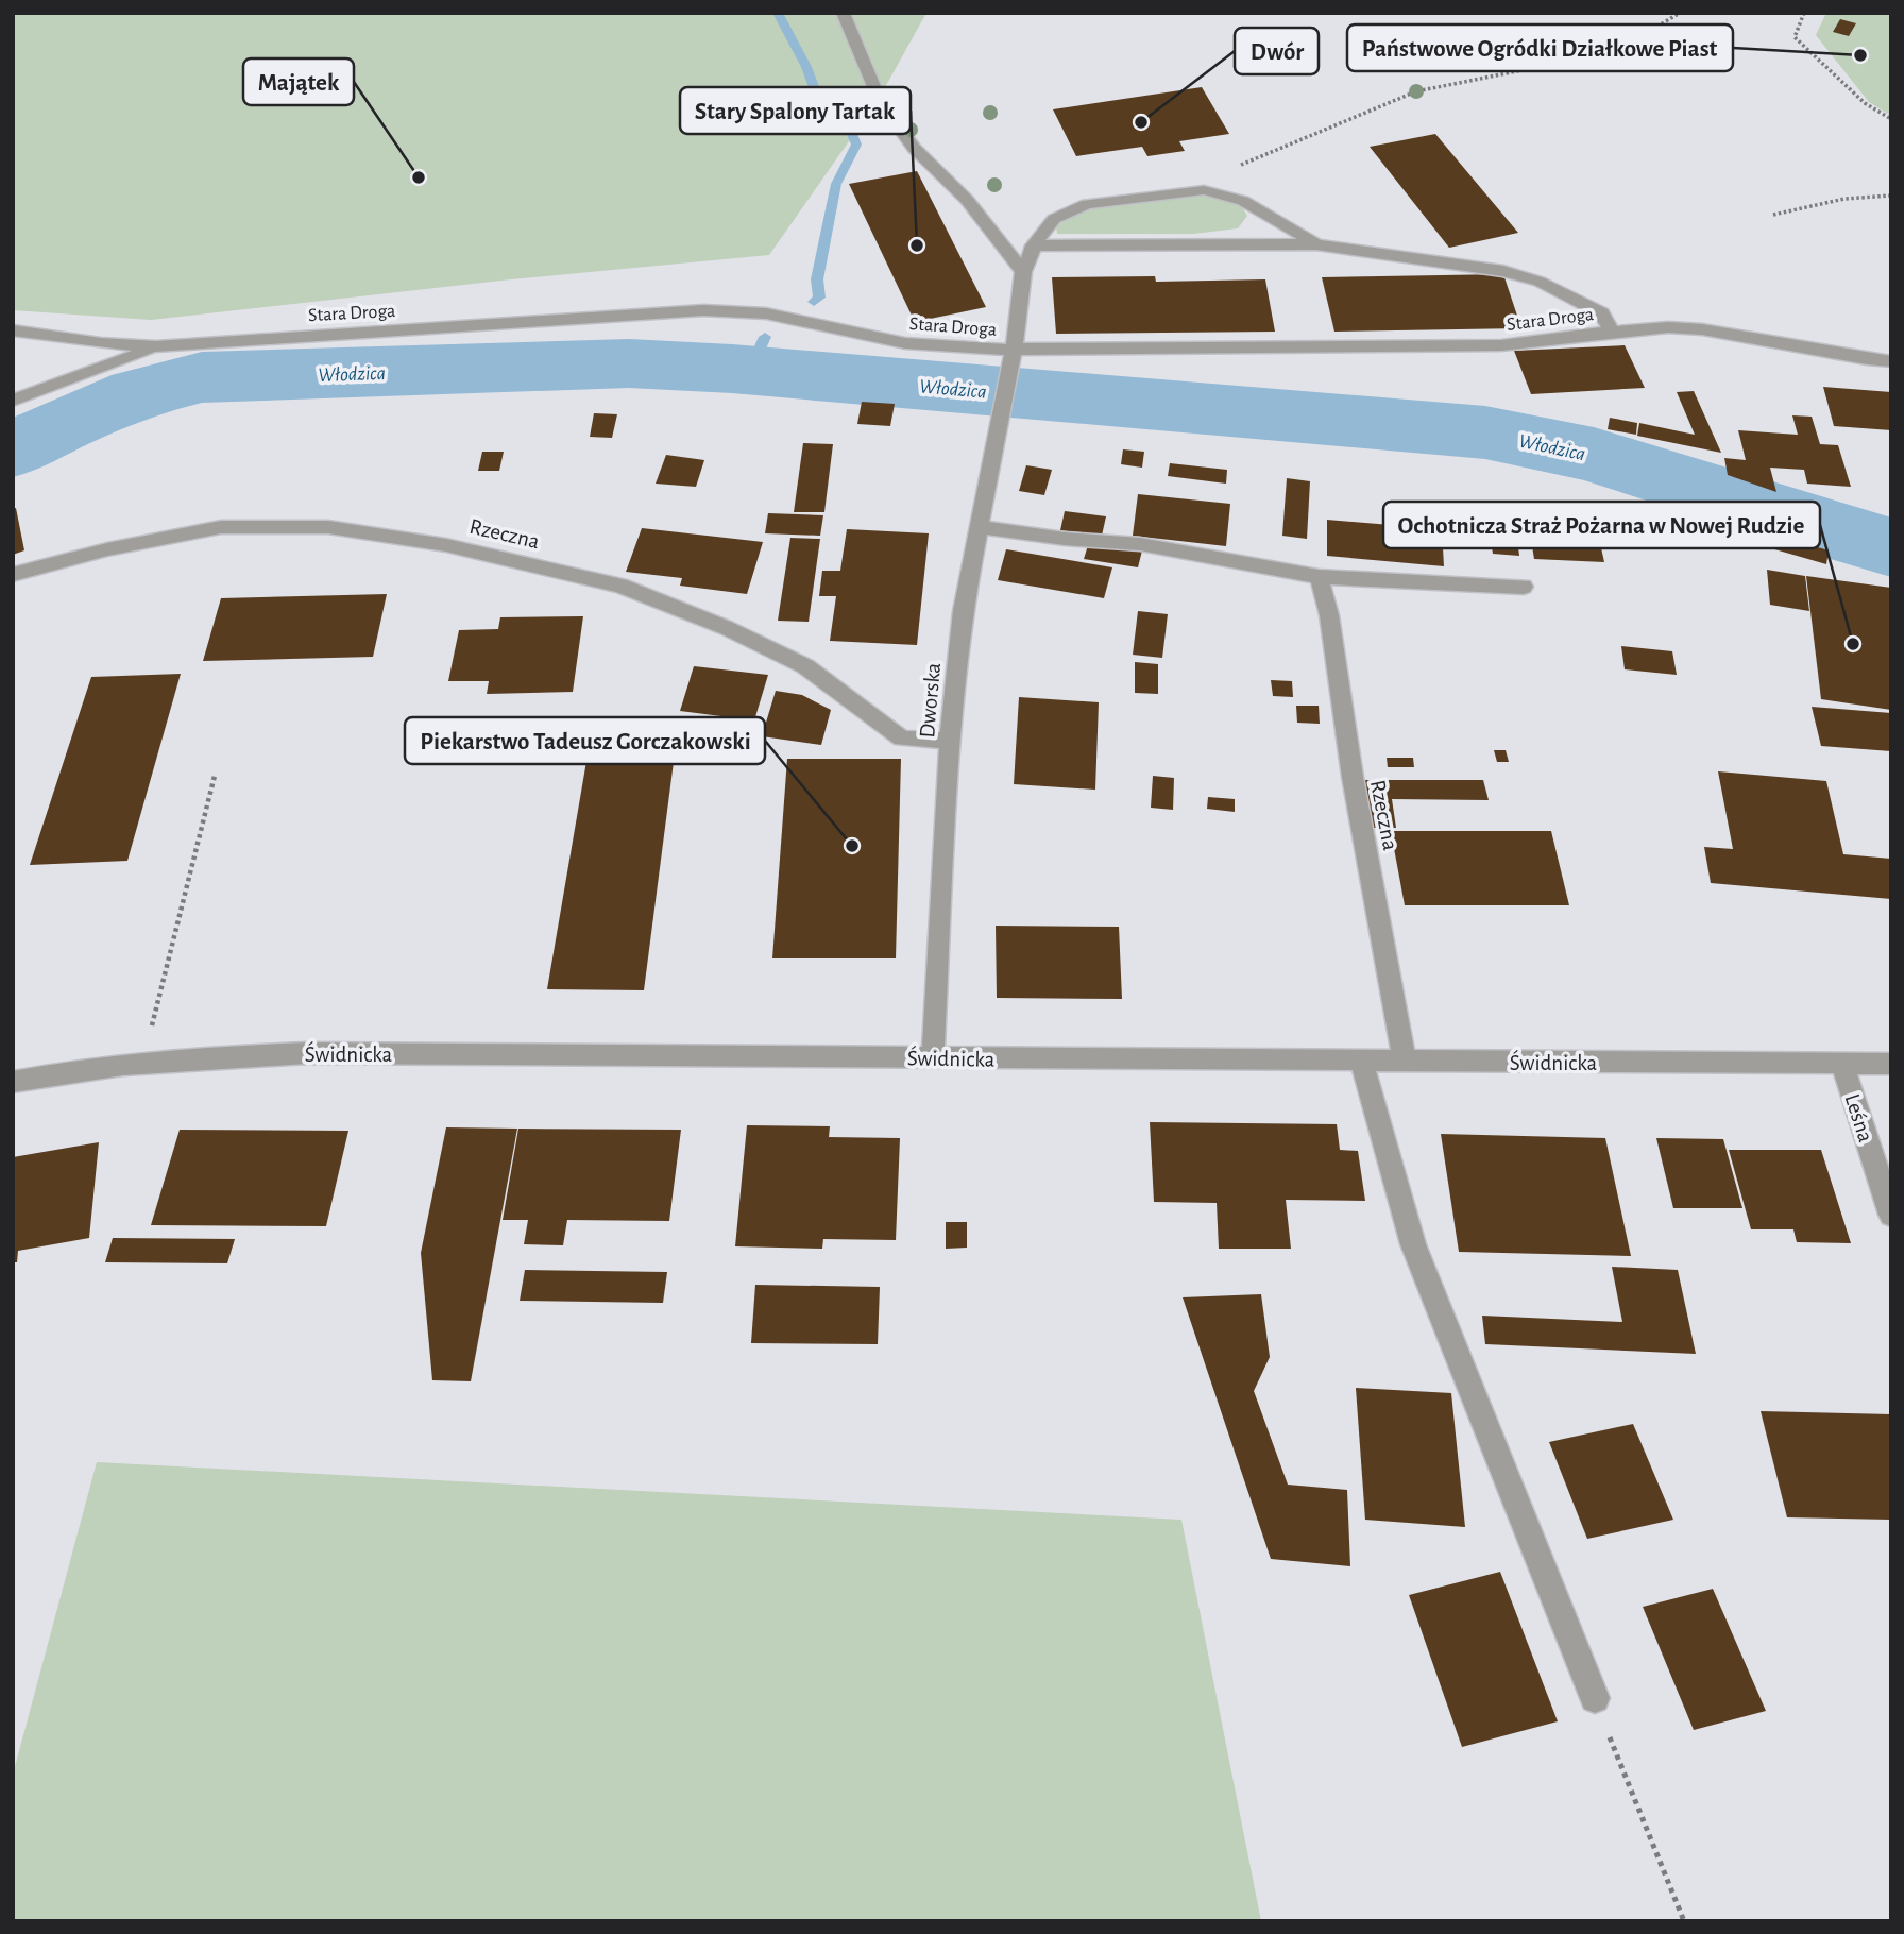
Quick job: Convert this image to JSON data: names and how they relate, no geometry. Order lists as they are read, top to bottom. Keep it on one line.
{"streets":{"street":["Stara Droga","Rzeczna","Dworska","Świdnicka","Leśna"]},"crossings":[["Stara Droga","Dworska"],["Rzeczna","Dworska"],["Rzeczna","Świdnicka"],["Dworska","Świdnicka"],["Świdnicka","Leśna"]],"water":["Włodzica"],"places":["Państwowe Ogródki Działkowe Piast","Dwór","Majątek","Stary Spalony Tartak","Ochotnicza Straż Pożarna w Nowej Rudzie","Piekarstwo Tadeusz Gorczakowski"]}
